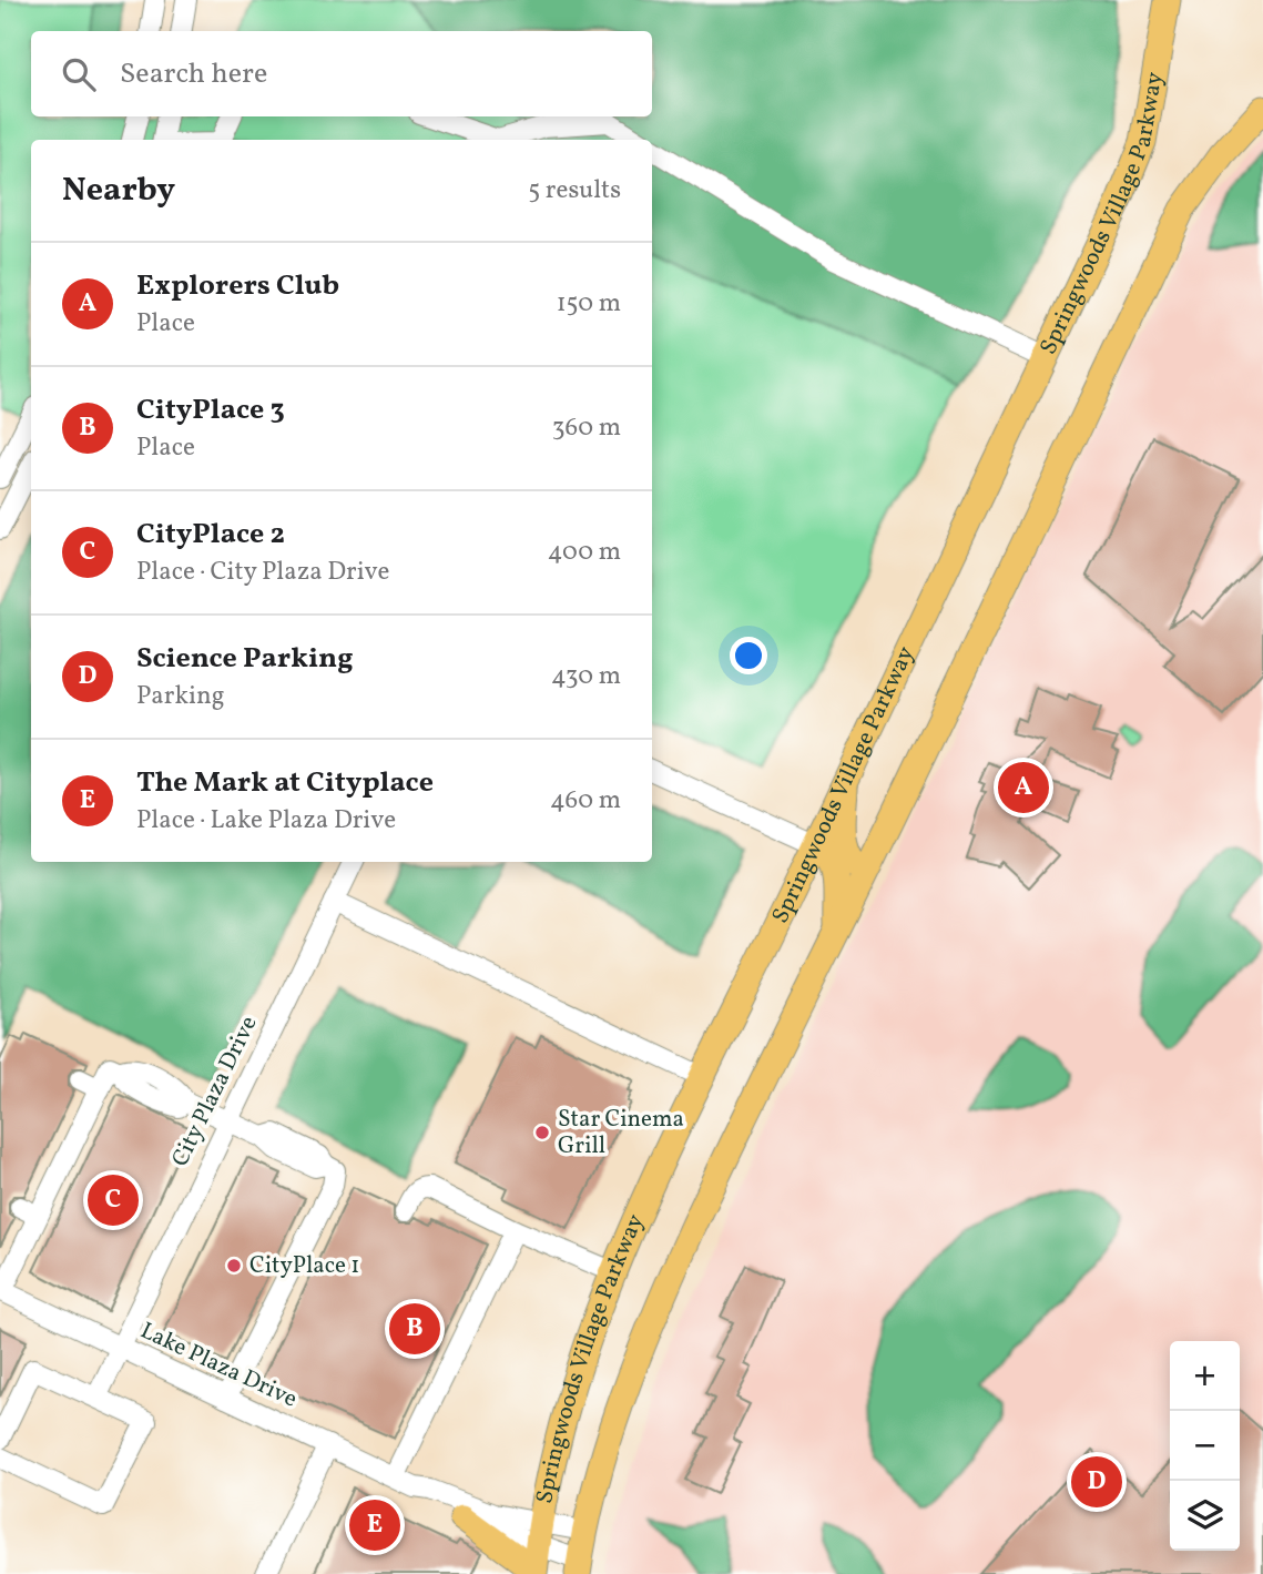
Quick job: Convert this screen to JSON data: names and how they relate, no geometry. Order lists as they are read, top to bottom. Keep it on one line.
{"streets":{"main road":["Springwoods Village Parkway"],"street":["City Plaza Drive","Lake Plaza Drive"]},"crossings":[["Springwoods Village Parkway","Lake Plaza Drive"],["City Plaza Drive","Lake Plaza Drive"]],"places":["Star Cinema Grill","CityPlace 1"],"page":{"search":"Search here","heading":["Nearby","5 results"],"list":[{"mark":"A","name":"Explorers Club","note":"Place","value":"150 m"},{"mark":"B","name":"CityPlace 3","note":"Place","value":"360 m"},{"mark":"C","name":"CityPlace 2","note":"Place · City Plaza Drive","value":"400 m"},{"mark":"D","name":"Science Parking","note":"Parking","value":"430 m"},{"mark":"E","name":"The Mark at Cityplace","note":"Place · Lake Plaza Drive","value":"460 m"}],"pins":["A","C","B","D","E"],"map_buttons":["+","−"]}}
